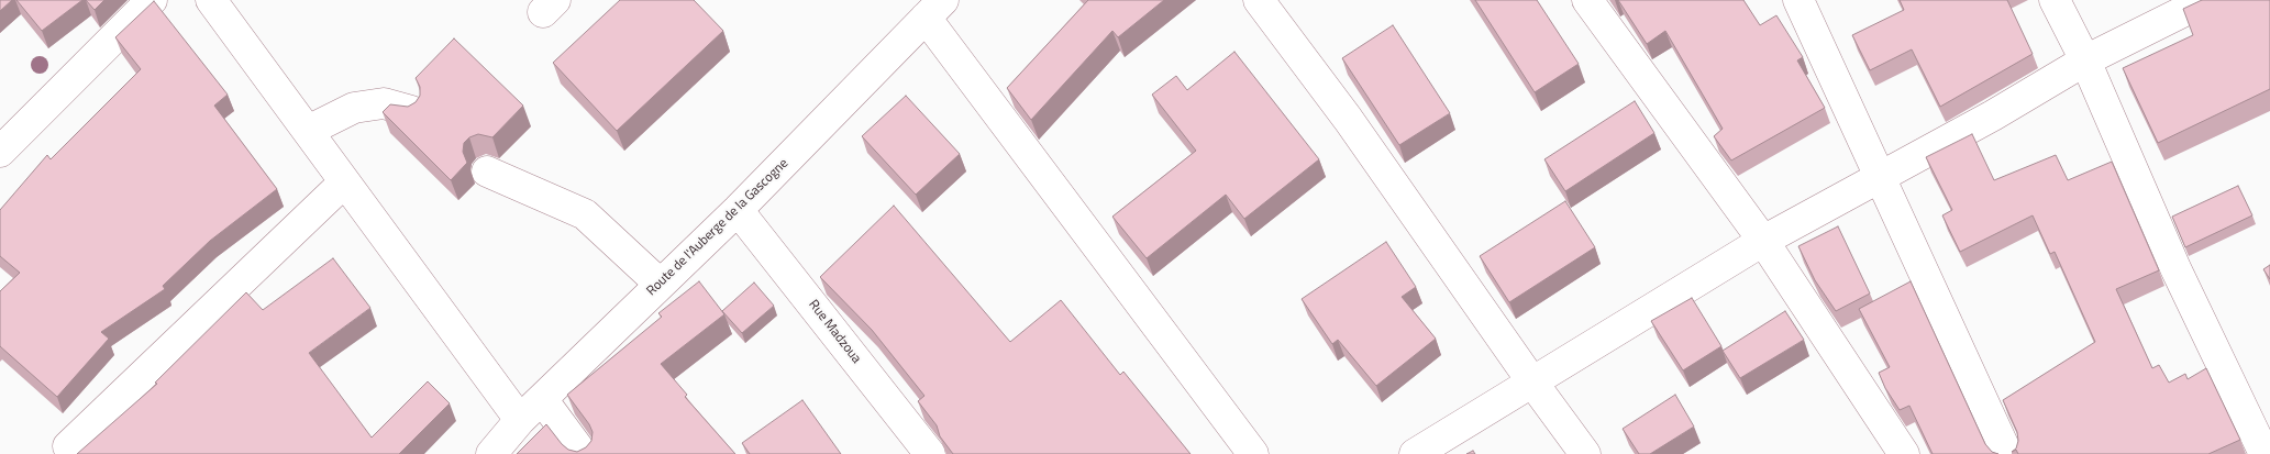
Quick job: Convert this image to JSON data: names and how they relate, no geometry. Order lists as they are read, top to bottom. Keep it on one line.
{"streets":{"street":["Route de l'Auberge de la Gascogne","Rue Madzoua"]},"crossings":[["Route de l'Auberge de la Gascogne","Rue Madzoua"]]}
